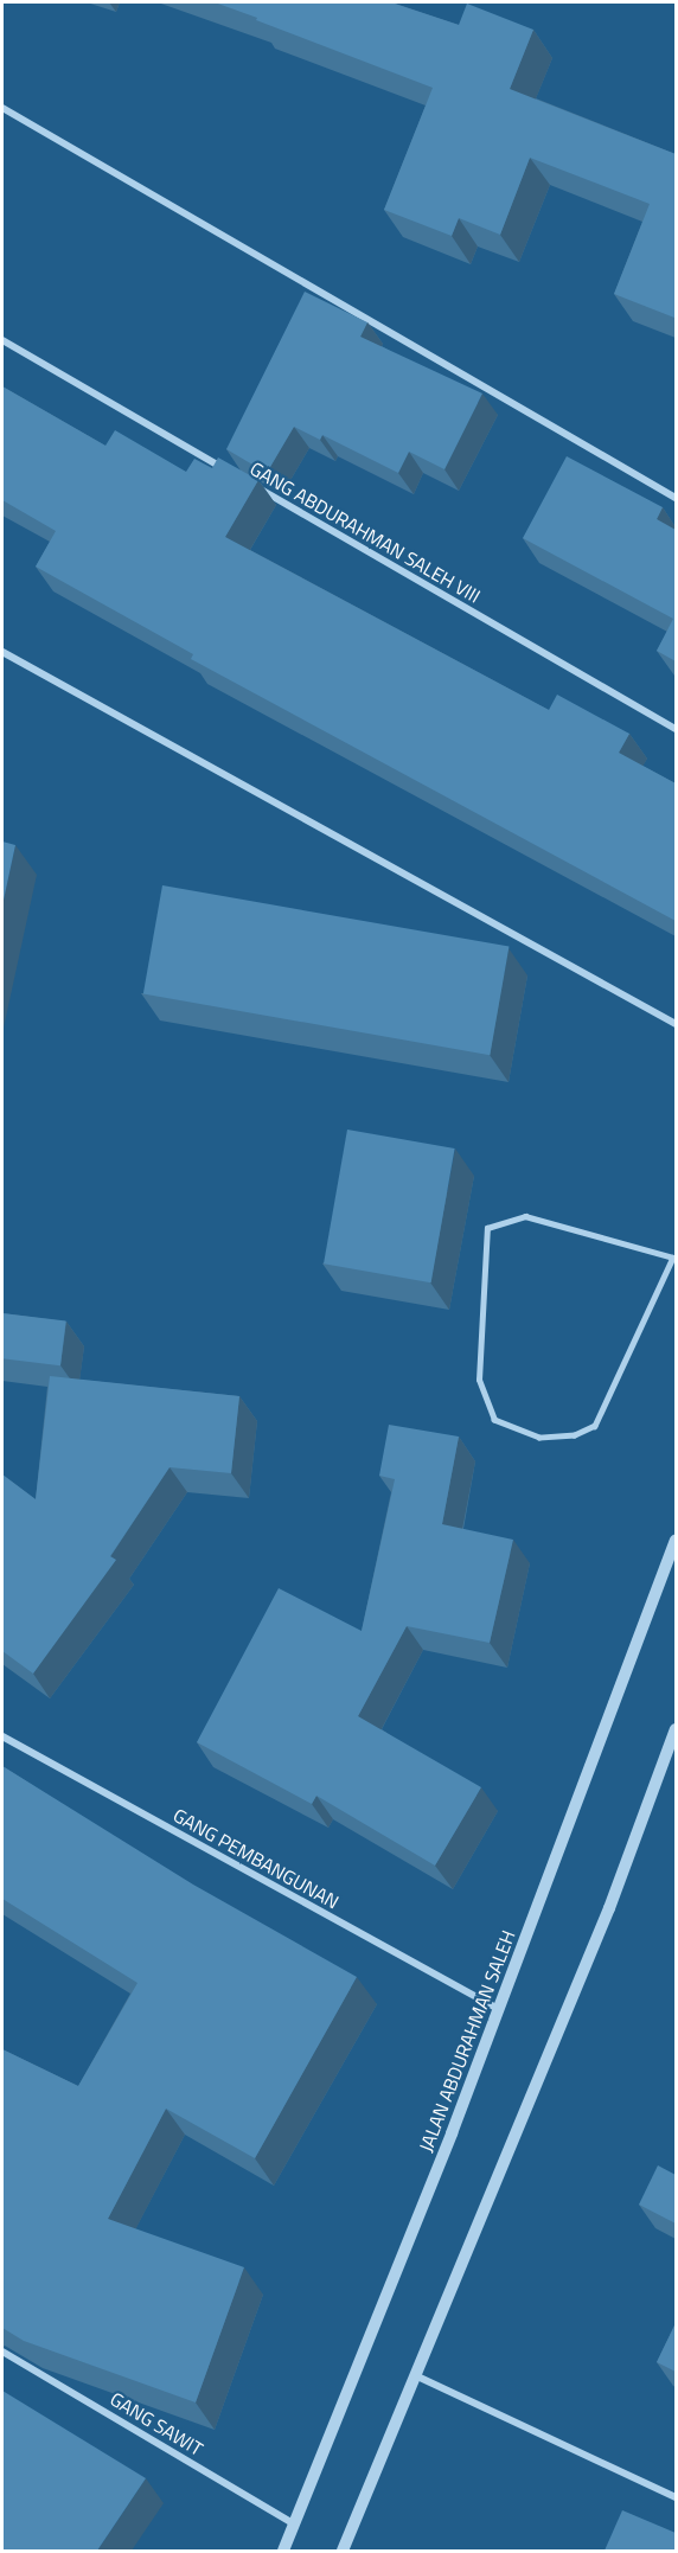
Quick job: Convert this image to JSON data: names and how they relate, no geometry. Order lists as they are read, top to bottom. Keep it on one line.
{"streets":{"street":["GANG ABDURAHMAN SALEH VIII","GANG PEMBANGUNAN","JALAN ABDURAHMAN SALEH","GANG SAWIT"]},"crossings":[["GANG PEMBANGUNAN","JALAN ABDURAHMAN SALEH"],["JALAN ABDURAHMAN SALEH","GANG SAWIT"]]}
